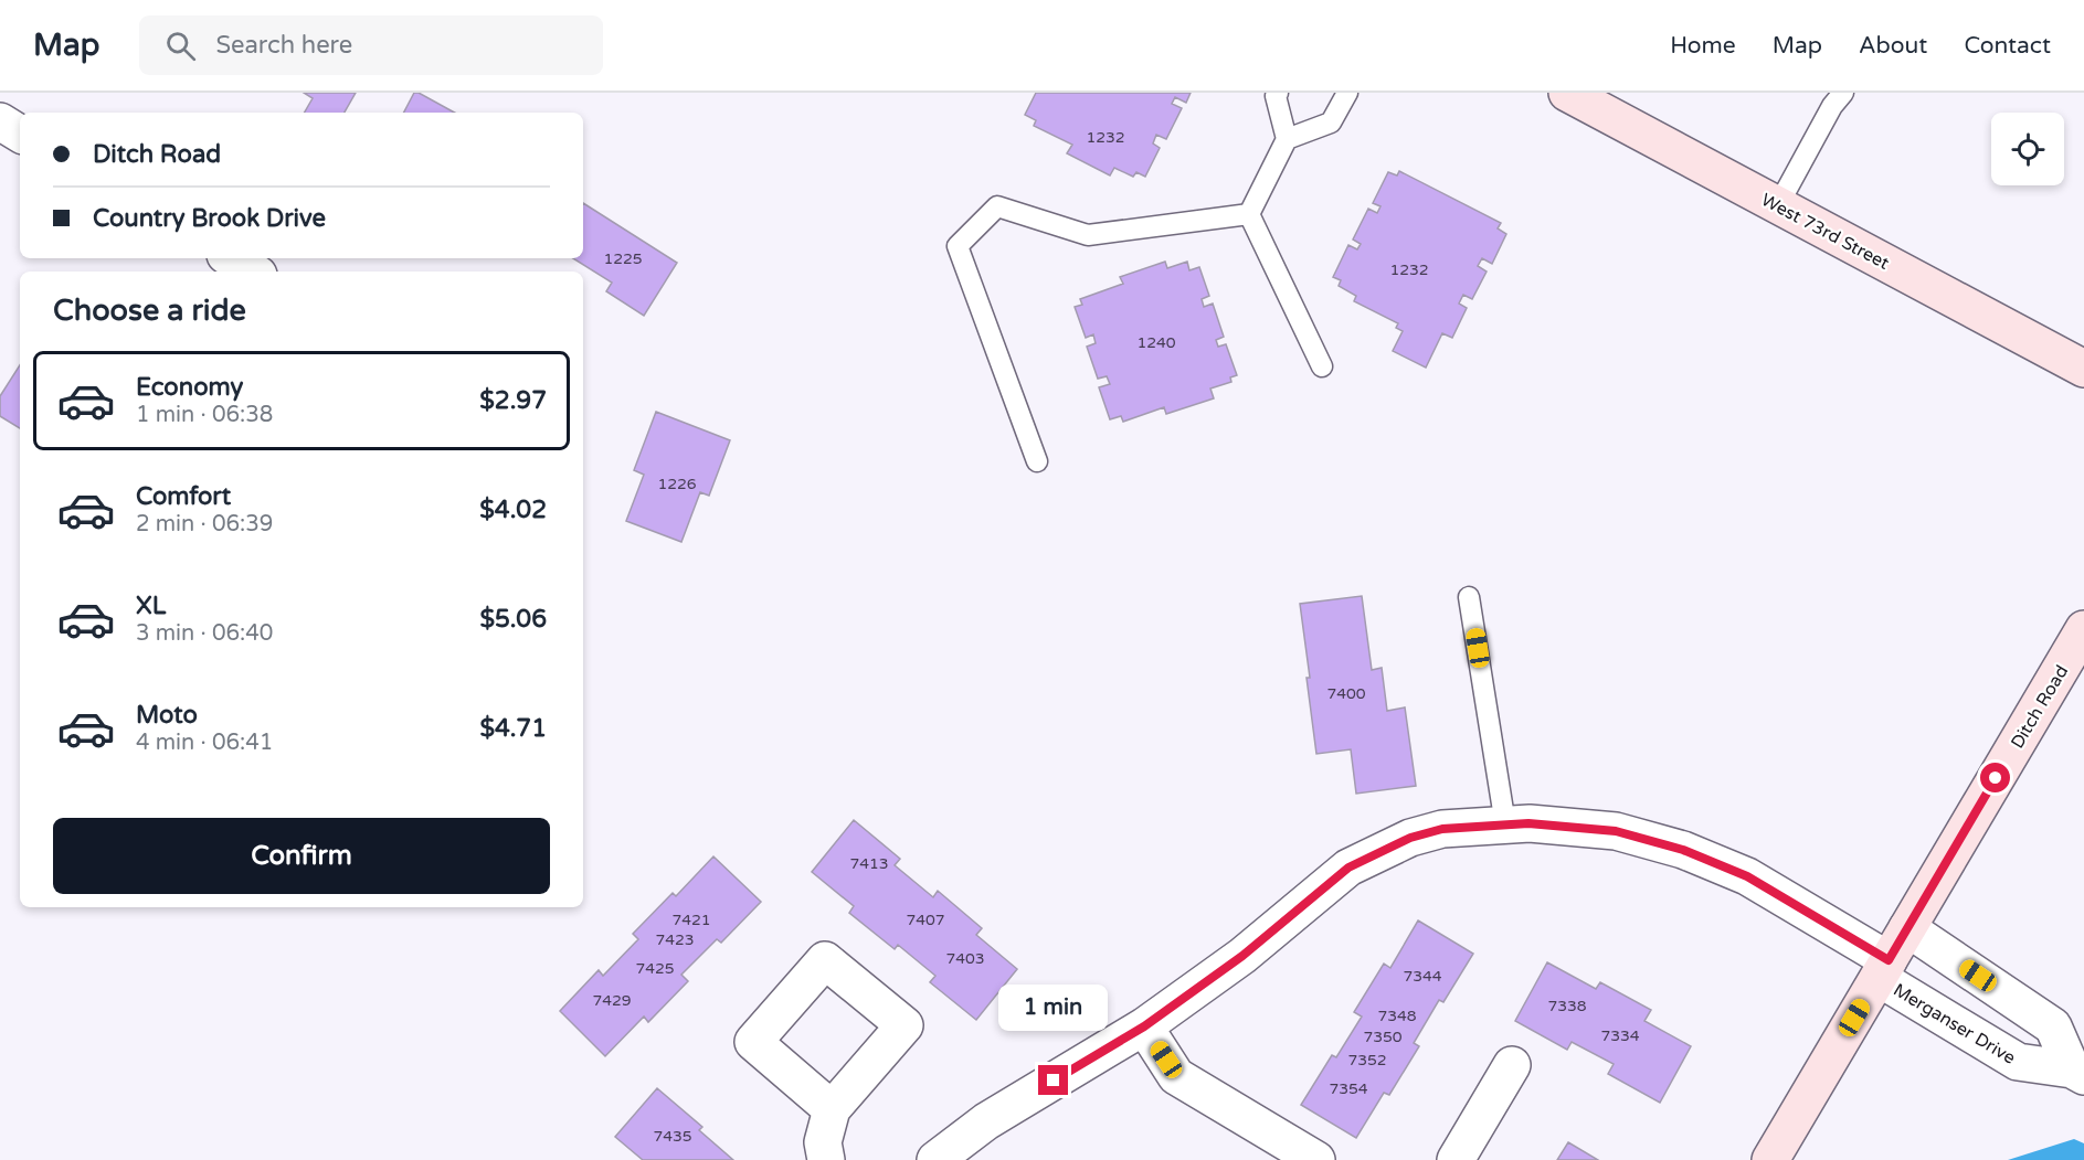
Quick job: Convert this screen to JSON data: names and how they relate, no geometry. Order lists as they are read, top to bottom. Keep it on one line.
{"streets":{"main road":["West 73rd Street","Ditch Road"],"street":["Merganser Drive"]},"crossings":[["Ditch Road","Merganser Drive"]],"house_numbers":["1232","1225","1232","1240","1226","7400","7413","7421","7407","7423","7403","7425","7344","7429","7338","7348","7334","7350","7352","7354","7435"],"page":{"header":"Map","search":"Search here","nav":["Home","Map","About","Contact"],"banner":["Ditch Road","Country Brook Drive"],"heading":"Choose a ride","list":[{"name":"Economy","note":"1 min · 06:38","value":"$2.97"},{"name":"Comfort","note":"2 min · 06:39","value":"$4.02"},{"name":"XL","note":"3 min · 06:40","value":"$5.06"},{"name":"Moto","note":"4 min · 06:41","value":"$4.71"}],"buttons":"Confirm","bubble":"1 min"}}
